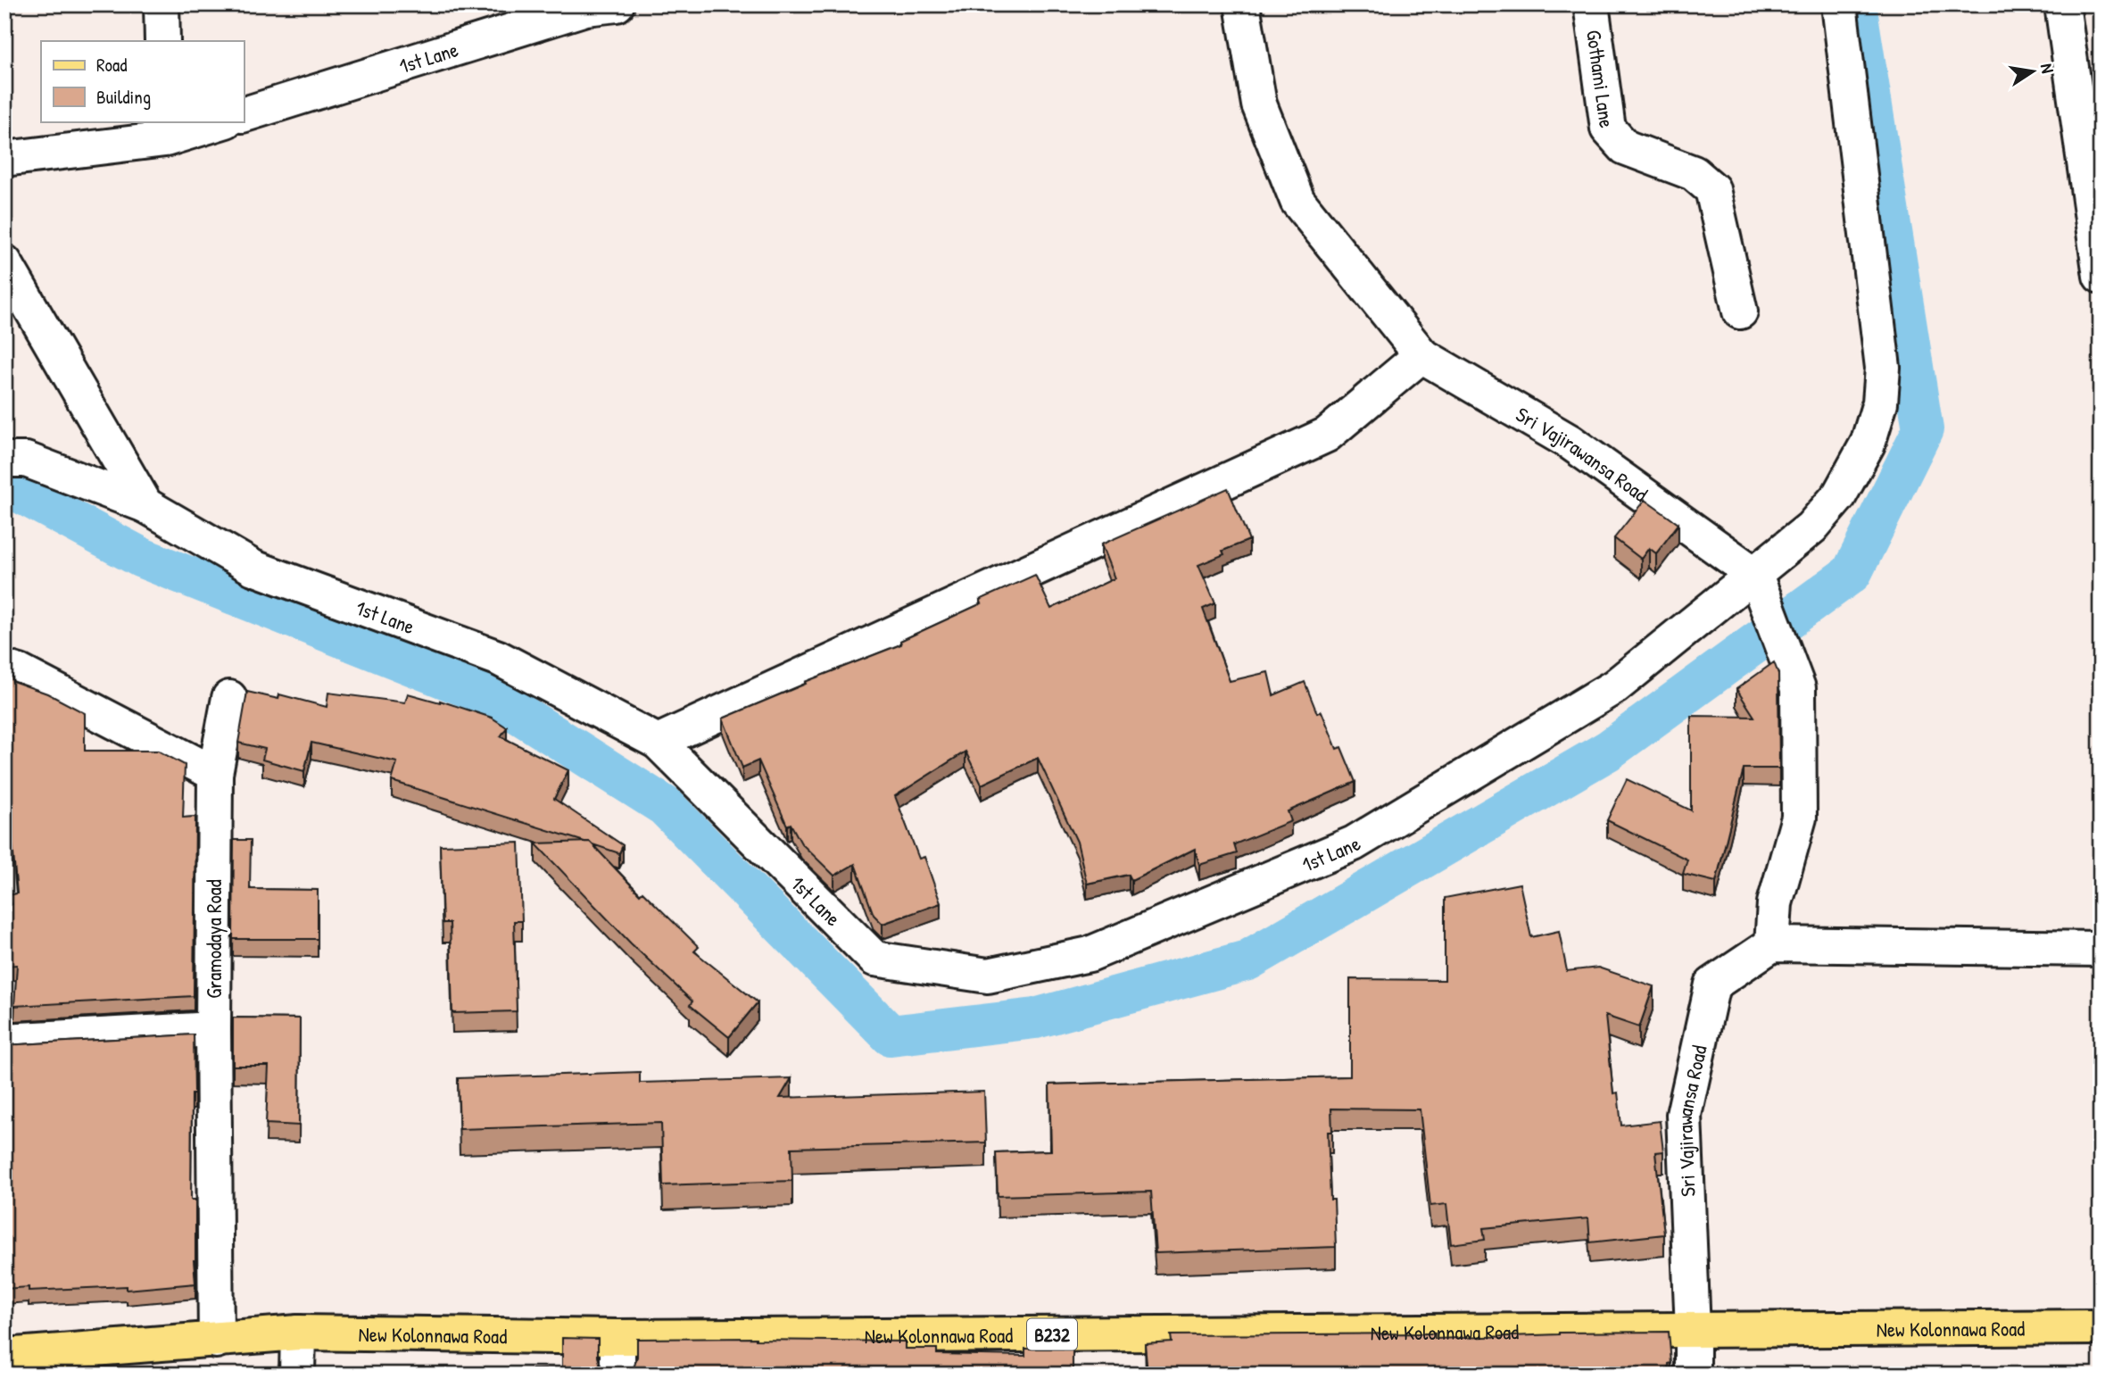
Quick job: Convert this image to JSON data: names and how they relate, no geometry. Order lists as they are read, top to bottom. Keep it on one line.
{"streets":{"main road":["New Kolonnawa Road","B232"],"street":["1st Lane","Gothami Lane","Sri Vajirawansa Road","Gramodaya Road"]},"crossings":[["1st Lane","Sri Vajirawansa Road"],["Sri Vajirawansa Road","New Kolonnawa Road"],["Gramodaya Road","New Kolonnawa Road"]],"legend":["Road","Building"],"north":"right"}
